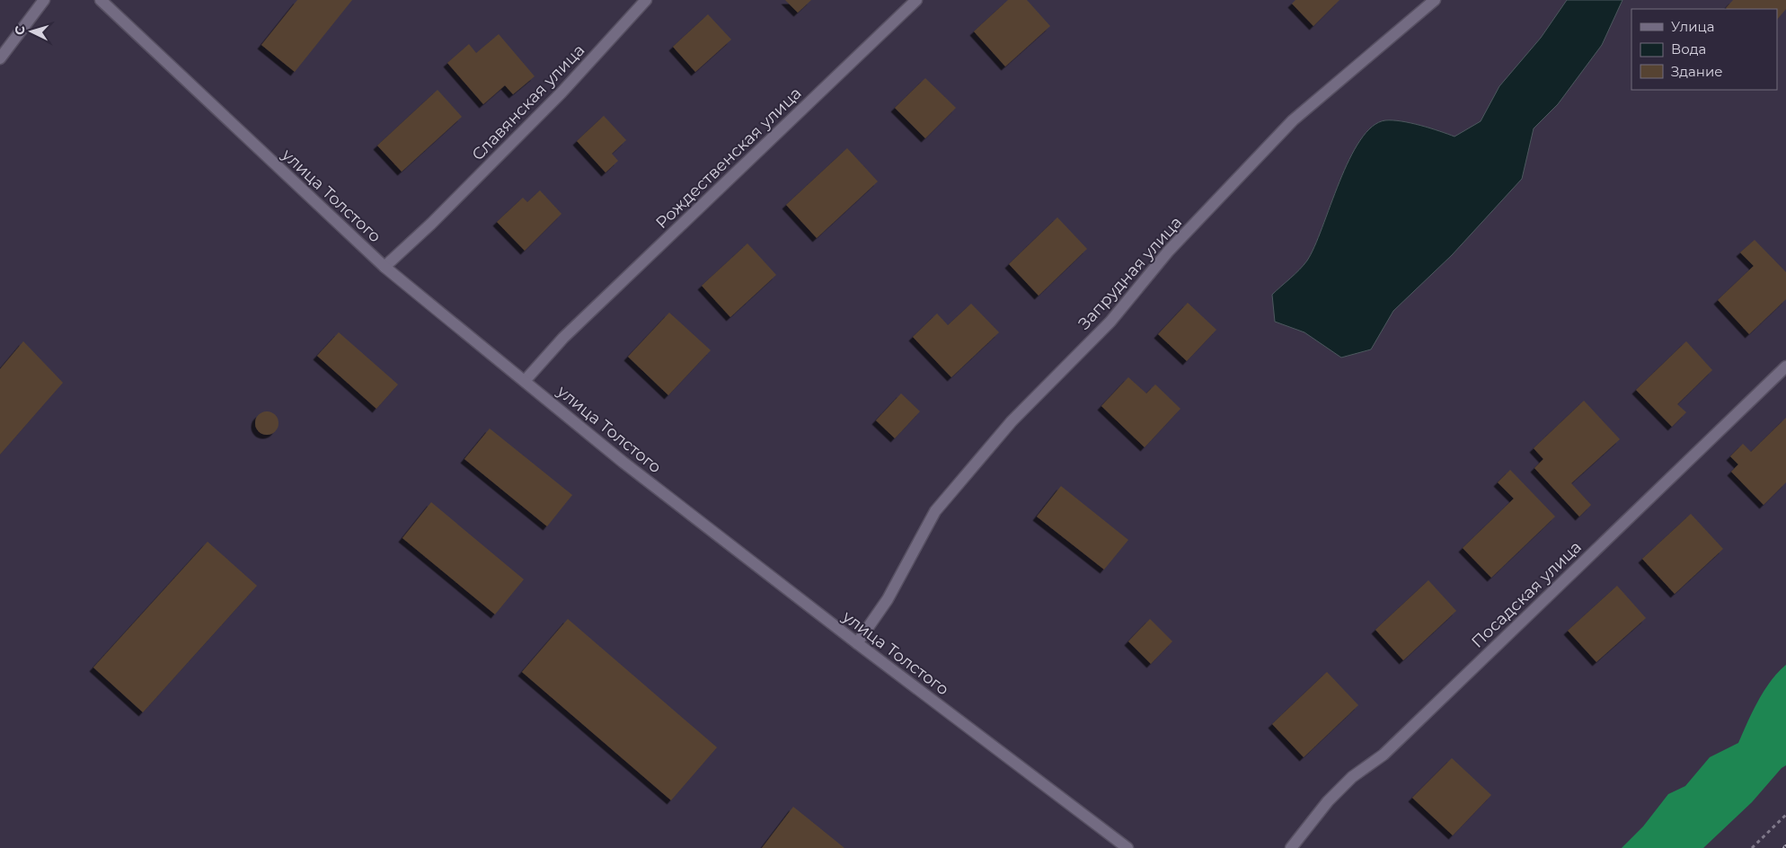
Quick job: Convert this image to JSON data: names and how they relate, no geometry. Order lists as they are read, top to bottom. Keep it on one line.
{"streets":{"street":["Славянская улица","Рождественская улица","улица Толстого","Запрудная улица","Посадская улица"]},"crossings":[["Славянская улица","улица Толстого"],["Рождественская улица","улица Толстого"],["улица Толстого","Запрудная улица"]],"legend":["Улица","Вода","Здание"],"north":"left"}
